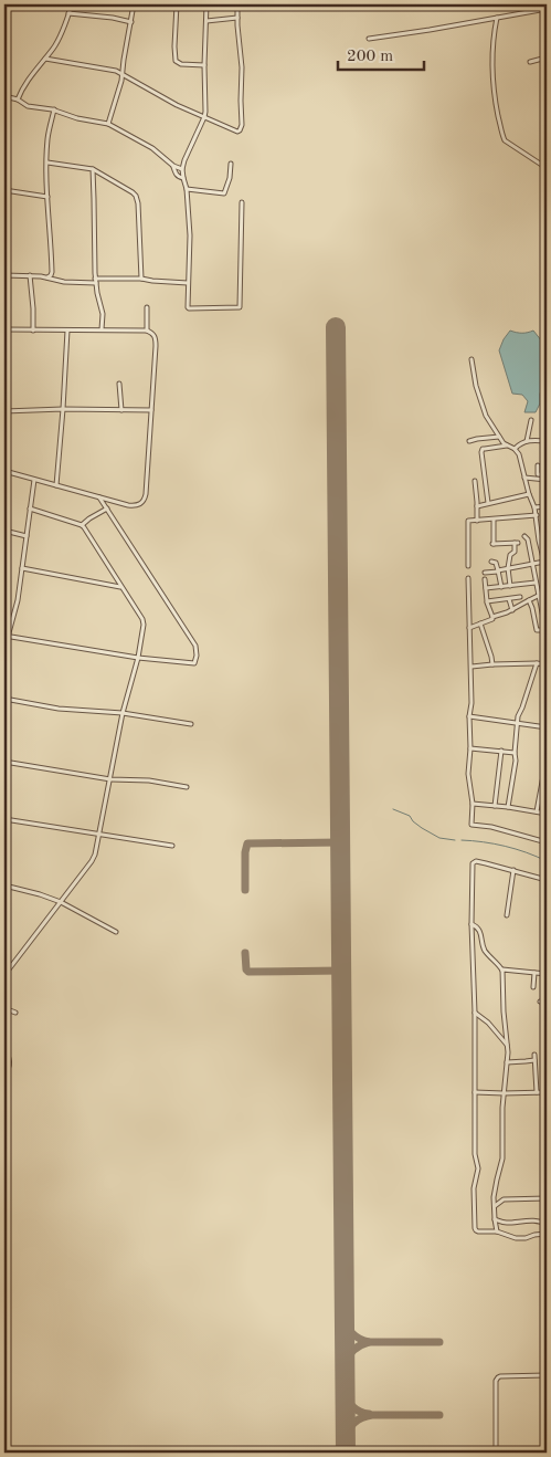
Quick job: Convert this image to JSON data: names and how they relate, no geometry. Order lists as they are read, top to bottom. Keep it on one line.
{"scale_bar":"200 m"}
